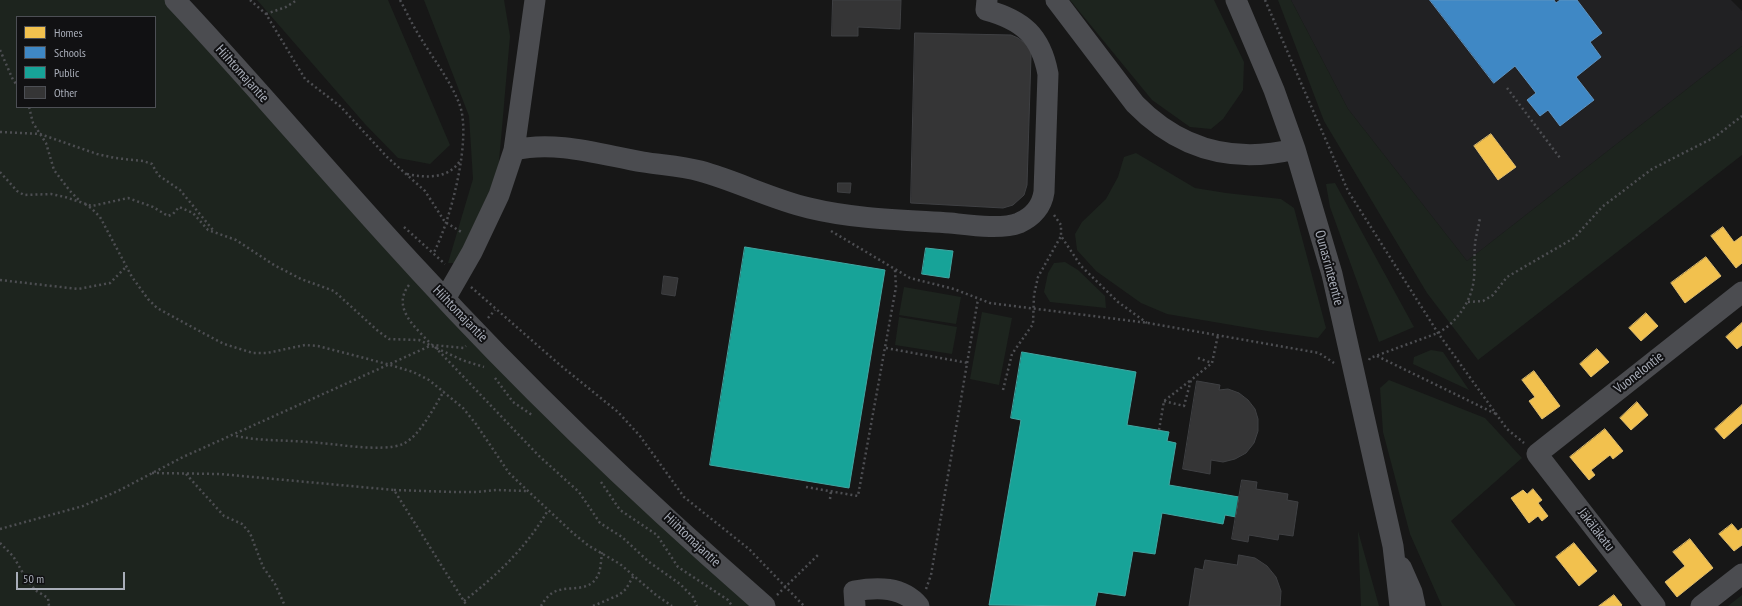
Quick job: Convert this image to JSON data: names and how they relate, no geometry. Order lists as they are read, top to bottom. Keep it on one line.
{"streets":{"street":["Hiihtomajantie","Ounasrinteentie","Vuonelontie","Jäkäläkatu"]},"crossings":[["Vuonelontie","Jäkäläkatu"]],"legend":["Homes","Schools","Public","Other"],"scale_bar":"50 m"}
